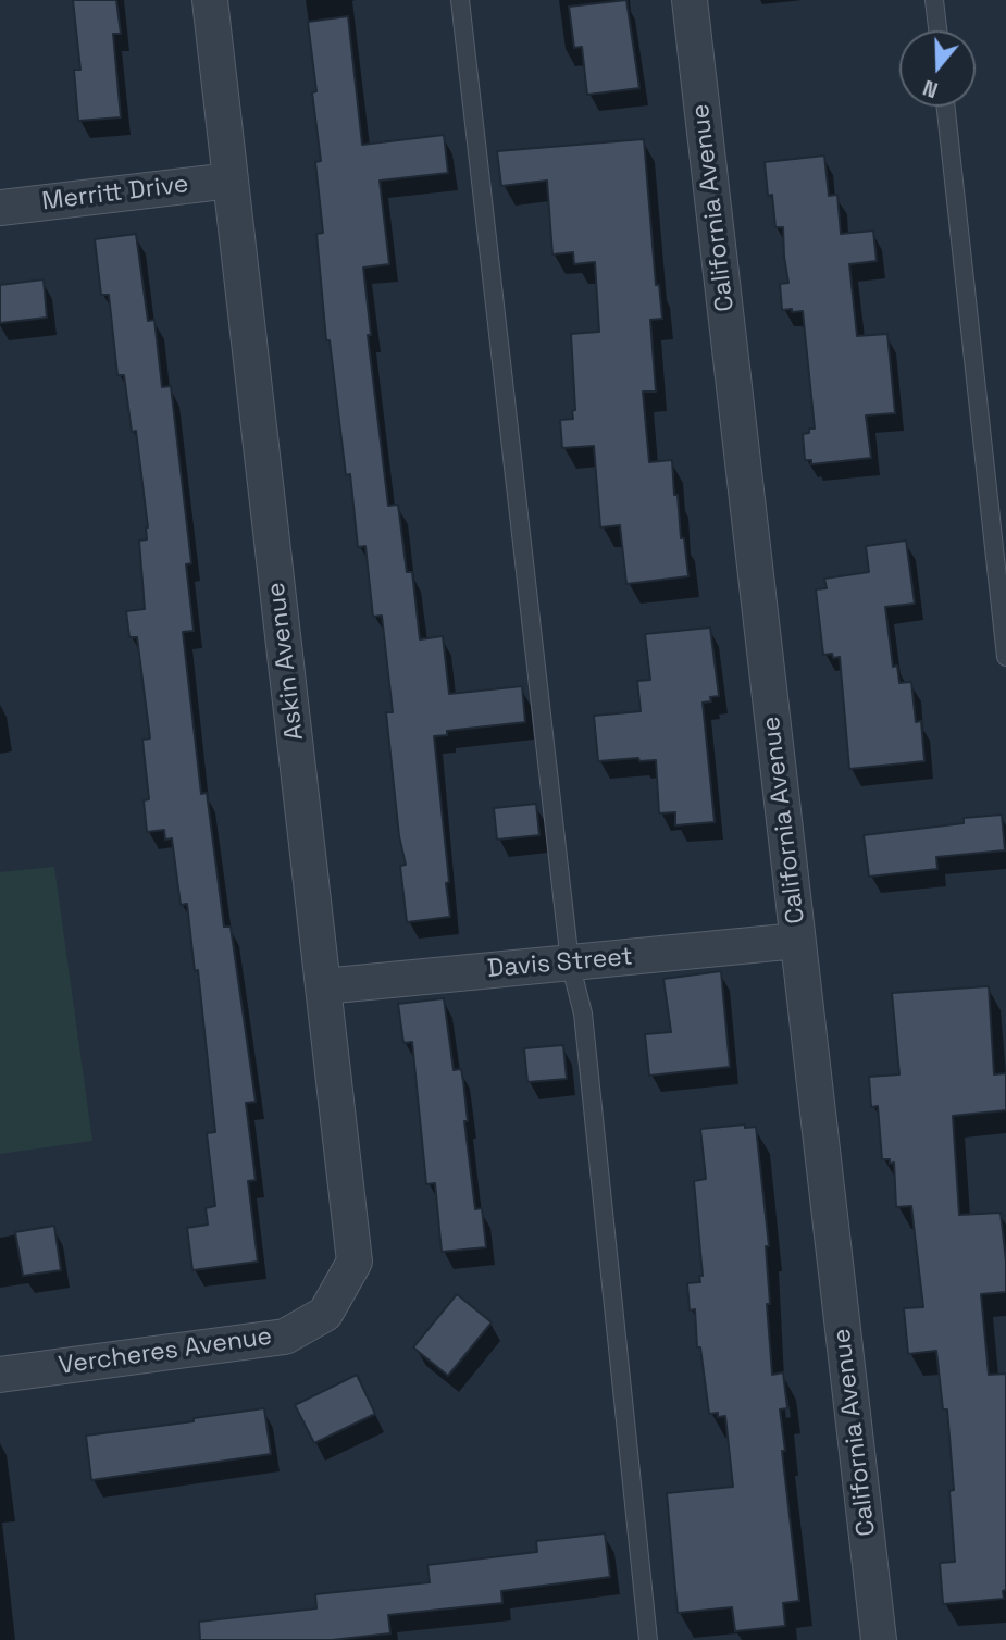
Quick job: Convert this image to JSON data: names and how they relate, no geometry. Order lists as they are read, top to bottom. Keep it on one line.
{"streets":{"street":["Merritt Drive","California Avenue","Askin Avenue","Davis Street","Vercheres Avenue"]},"crossings":[["Merritt Drive","Askin Avenue"],["California Avenue","Davis Street"],["Askin Avenue","Davis Street"],["Askin Avenue","Vercheres Avenue"]],"north":"bottom"}
